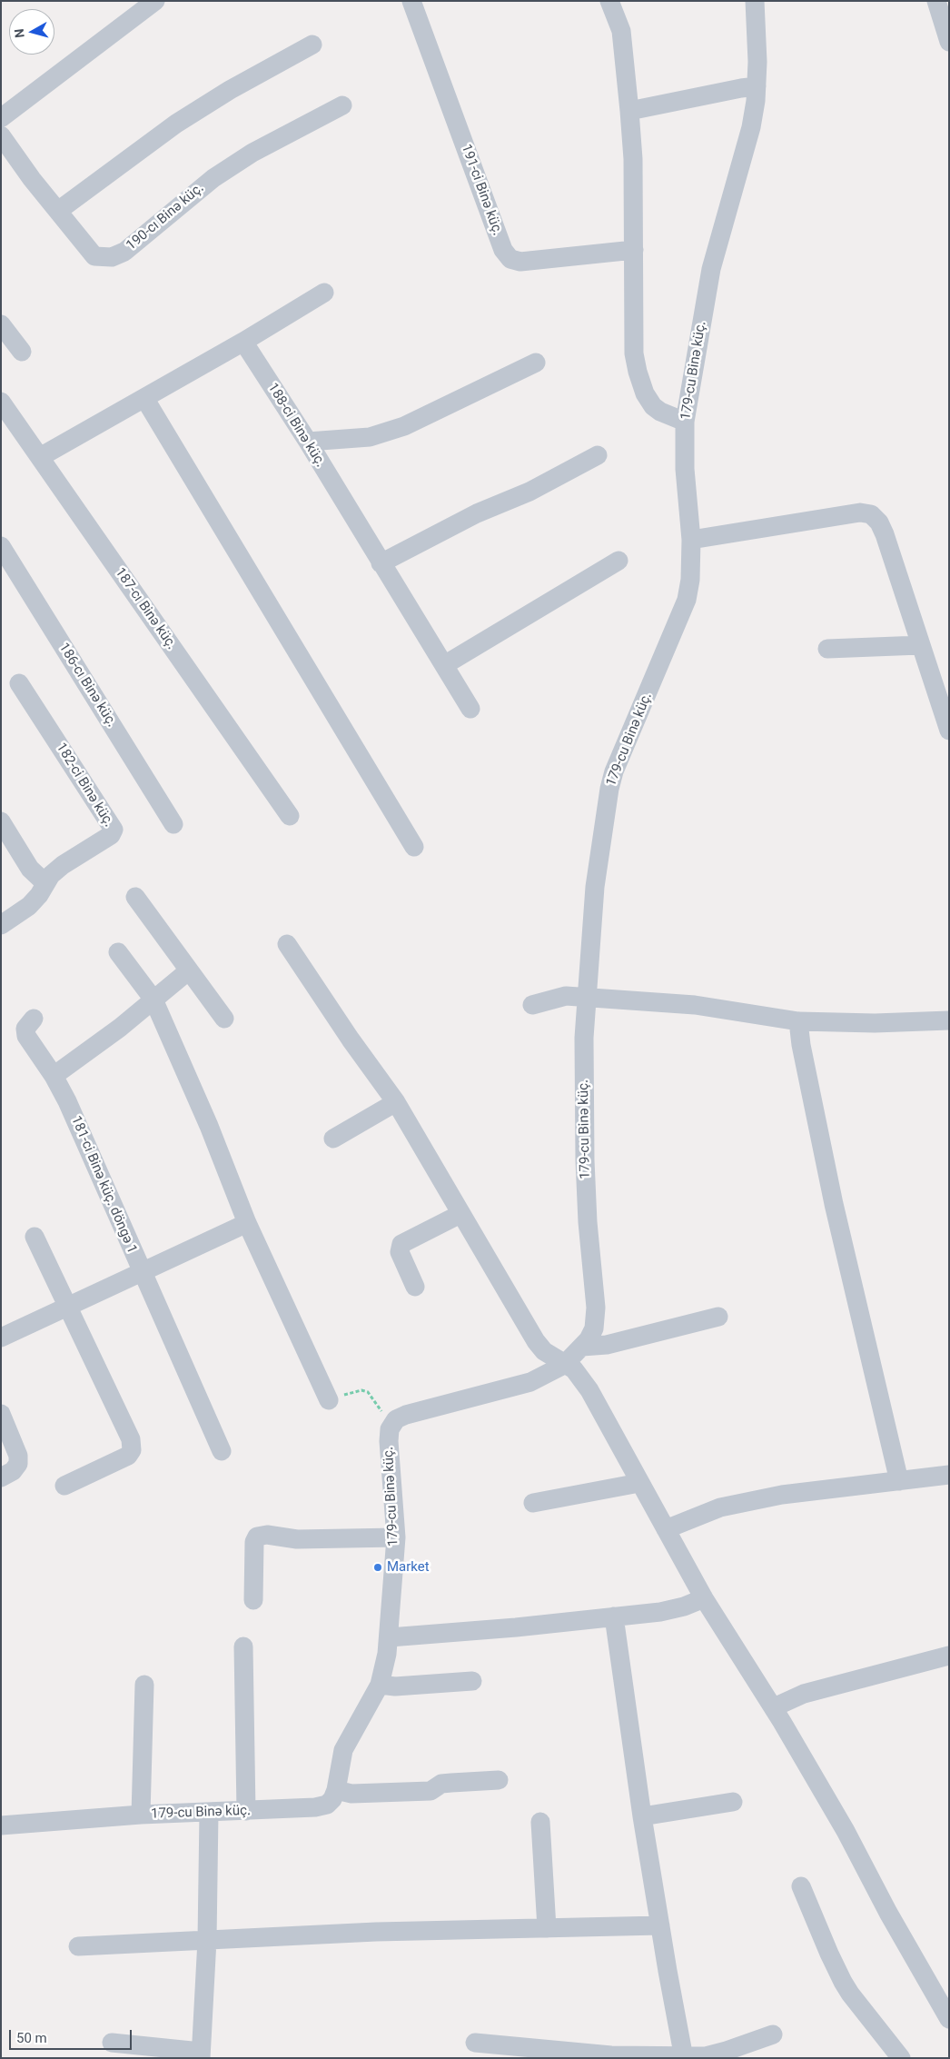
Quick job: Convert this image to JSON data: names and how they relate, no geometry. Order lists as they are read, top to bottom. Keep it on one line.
{"streets":{"street":["191-ci Binə küç.","190-cı Binə küç.","179-cu Binə küç.","188-ci Binə küç.","187-cı Binə küç.","186-cı Binə küç.","182-ci Binə küç.","181-ci Binə küç. döngə 1"]},"places":["Market"],"scale_bar":"50 m","north":"left"}
